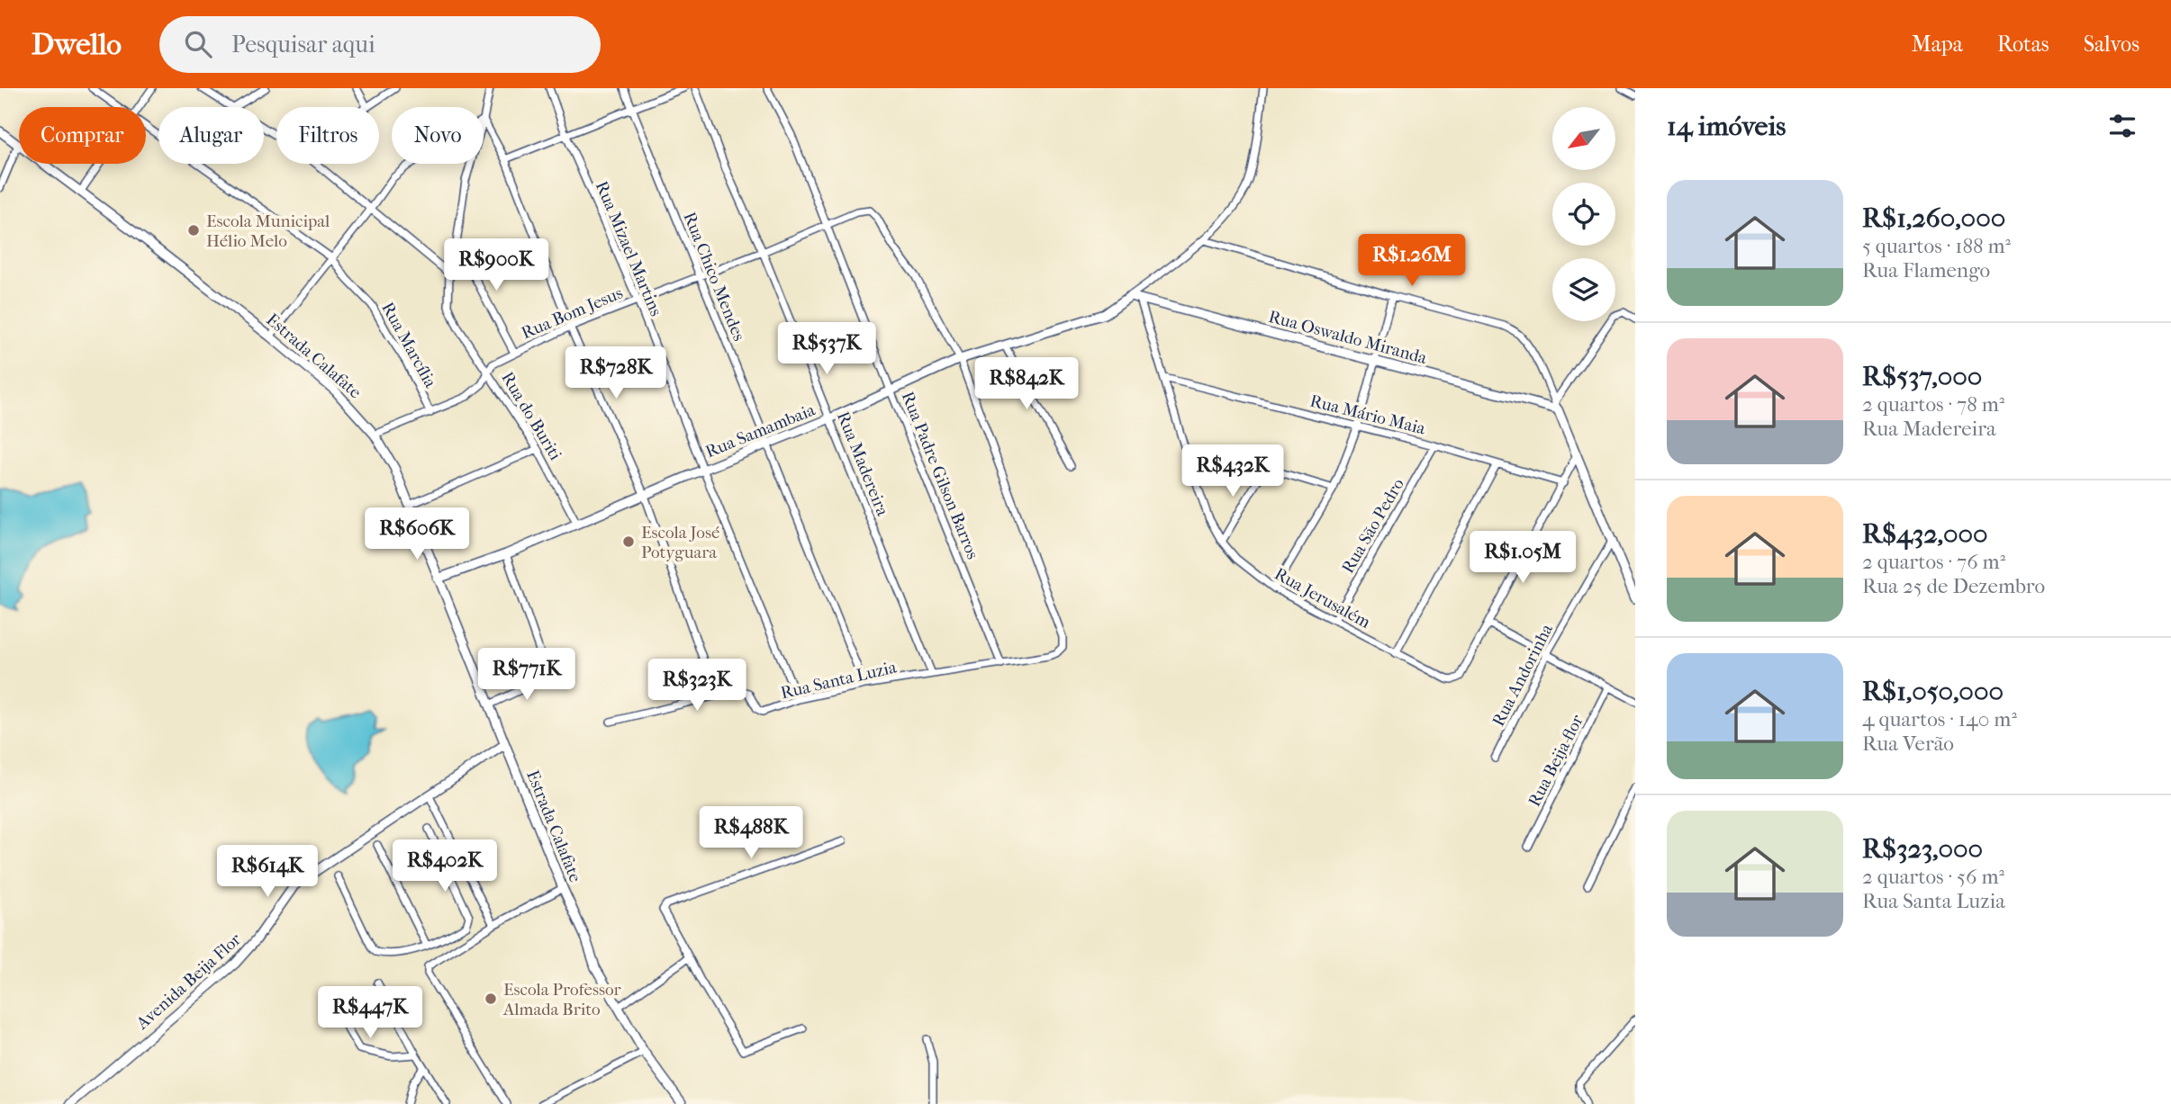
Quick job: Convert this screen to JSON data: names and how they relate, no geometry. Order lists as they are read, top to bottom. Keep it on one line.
{"streets":{"street":["Rua Mizael Martins","Rua Chico Mendes","Rua Bom Jesus","Rua Oswaldo Miranda","Rua Marcília","Estrada Calafate","Rua Mário Maia","Rua do Buriti","Rua Samambaia","Rua Madereira","Rua Padre Gilson Barros","Rua São Pedro","Rua Jerusalém","Rua Andorinha","Rua Santa Luzia","Rua Beija-flor","Avenida Beija Flor"]},"crossings":[["Rua Mizael Martins","Rua Bom Jesus"],["Rua Mizael Martins","Rua Samambaia"],["Rua Mizael Martins","Rua Santa Luzia"],["Rua Chico Mendes","Rua Bom Jesus"],["Rua Chico Mendes","Rua Samambaia"],["Rua Chico Mendes","Rua Santa Luzia"],["Rua Bom Jesus","Rua Marcília"],["Rua Bom Jesus","Estrada Calafate"],["Rua Bom Jesus","Rua do Buriti"],["Rua Bom Jesus","Rua Samambaia"],["Rua Bom Jesus","Rua Madereira"],["Rua Bom Jesus","Rua Padre Gilson Barros"],["Rua Bom Jesus","Rua Santa Luzia"],["Rua Oswaldo Miranda","Rua Samambaia"],["Rua Oswaldo Miranda","Rua Jerusalém"],["Estrada Calafate","Rua Samambaia"],["Estrada Calafate","Avenida Beija Flor"],["Rua Mário Maia","Rua São Pedro"],["Rua Mário Maia","Rua Jerusalém"],["Rua do Buriti","Rua Samambaia"],["Rua Samambaia","Rua Madereira"],["Rua Samambaia","Rua Padre Gilson Barros"],["Rua Samambaia","Rua Santa Luzia"],["Rua Madereira","Rua Santa Luzia"],["Rua Padre Gilson Barros","Rua Santa Luzia"],["Rua São Pedro","Rua Jerusalém"]],"places":["Escola Municipal Hélio Melo","Escola José Potyguara","Escola Professor Almada Brito"],"north":"bottom left","page":{"header":"Dwello","search":"Pesquisar aqui","nav":["Mapa","Rotas","Salvos"],"heading":"14 imóveis","chip":["Comprar","Alugar","Filtros","Novo"],"list":[{"name":"R$1,260,000","note":"5 quartos · 188 m² · Rua Flamengo"},{"name":"R$537,000","note":"2 quartos · 78 m² · Rua Madereira"},{"name":"R$432,000","note":"2 quartos · 76 m² · Rua 25 de Dezembro"},{"name":"R$1,050,000","note":"4 quartos · 140 m² · Rua Verão"},{"name":"R$323,000","note":"2 quartos · 56 m² · Rua Santa Luzia"}],"price":["R$1.26M","R$900K","R$537K","R$728K","R$842K","R$432K","R$606K","R$1.05M","R$771K","R$323K","R$488K","R$402K","R$614K","R$447K"]}}
